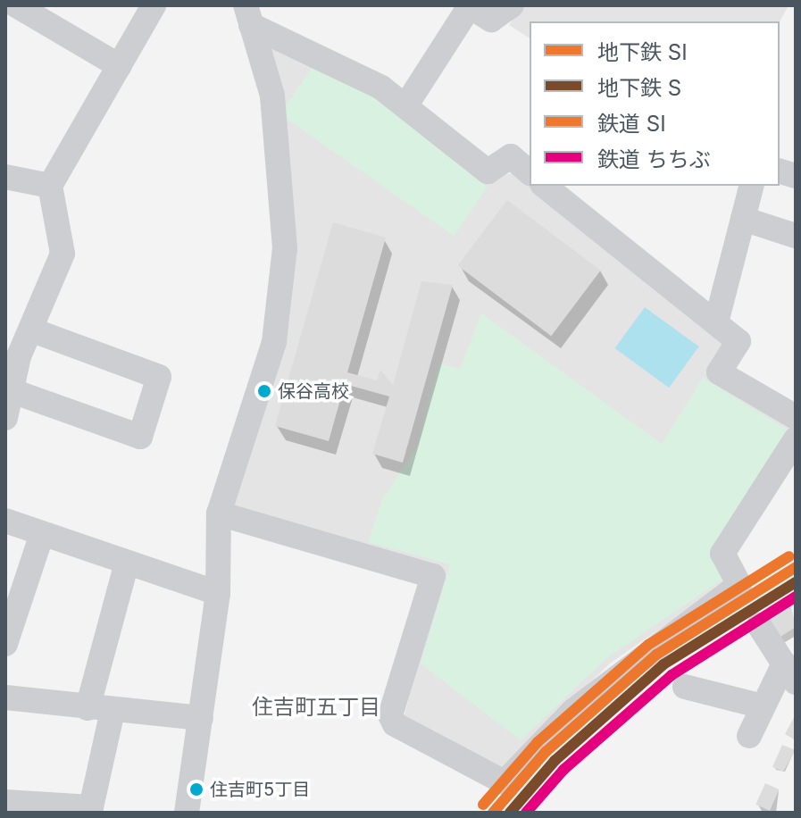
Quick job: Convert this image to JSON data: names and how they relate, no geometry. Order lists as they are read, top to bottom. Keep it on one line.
{"districts":["住吉町五丁目"],"places":["保谷高校","住吉町5丁目"],"lines":["rail line SI","metro line SI","metro line S","rail line ちちぶ"],"legend":["地下鉄 SI","地下鉄 S","鉄道 SI","鉄道 ちちぶ"]}
